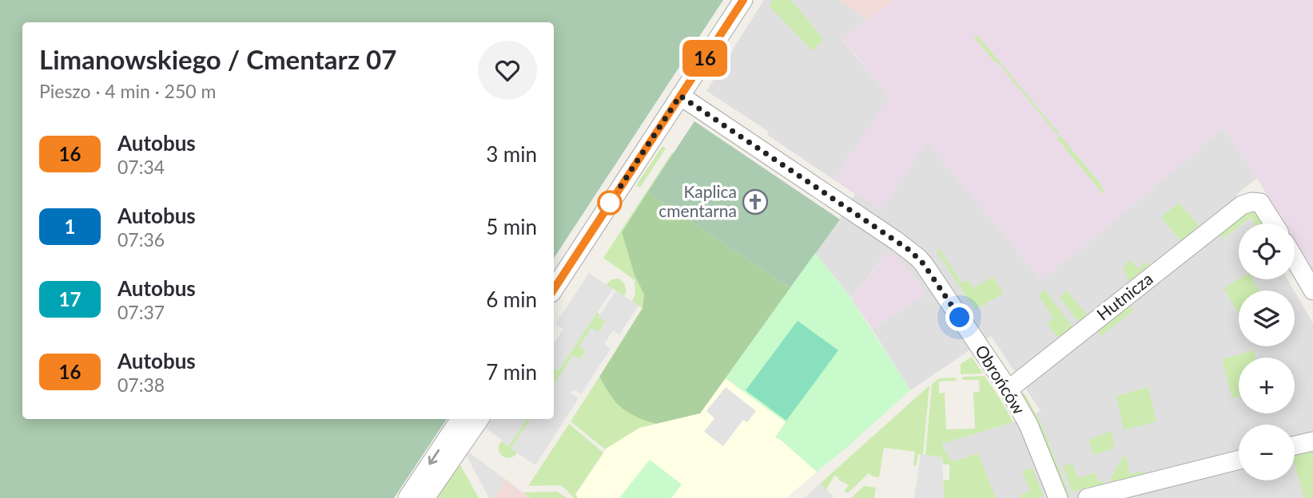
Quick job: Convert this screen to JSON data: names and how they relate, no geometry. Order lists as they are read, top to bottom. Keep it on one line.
{"streets":{"street":["Hutnicza","Obrońców"]},"crossings":[["Hutnicza","Obrońców"]],"places":{"church":["Kaplica cmentarna"]},"lines":["bus line 16"],"page":{"on_map":"16","heading":["Limanowskiego / Cmentarz 07","Pieszo · 4 min · 250 m"],"list":[{"mark":"16","name":"Autobus","note":"07:34","value":"3 min"},{"mark":"1","name":"Autobus","note":"07:36","value":"5 min"},{"mark":"17","name":"Autobus","note":"07:37","value":"6 min"},{"mark":"16","name":"Autobus","note":"07:38","value":"7 min"}],"map_buttons":["+","−"]}}
